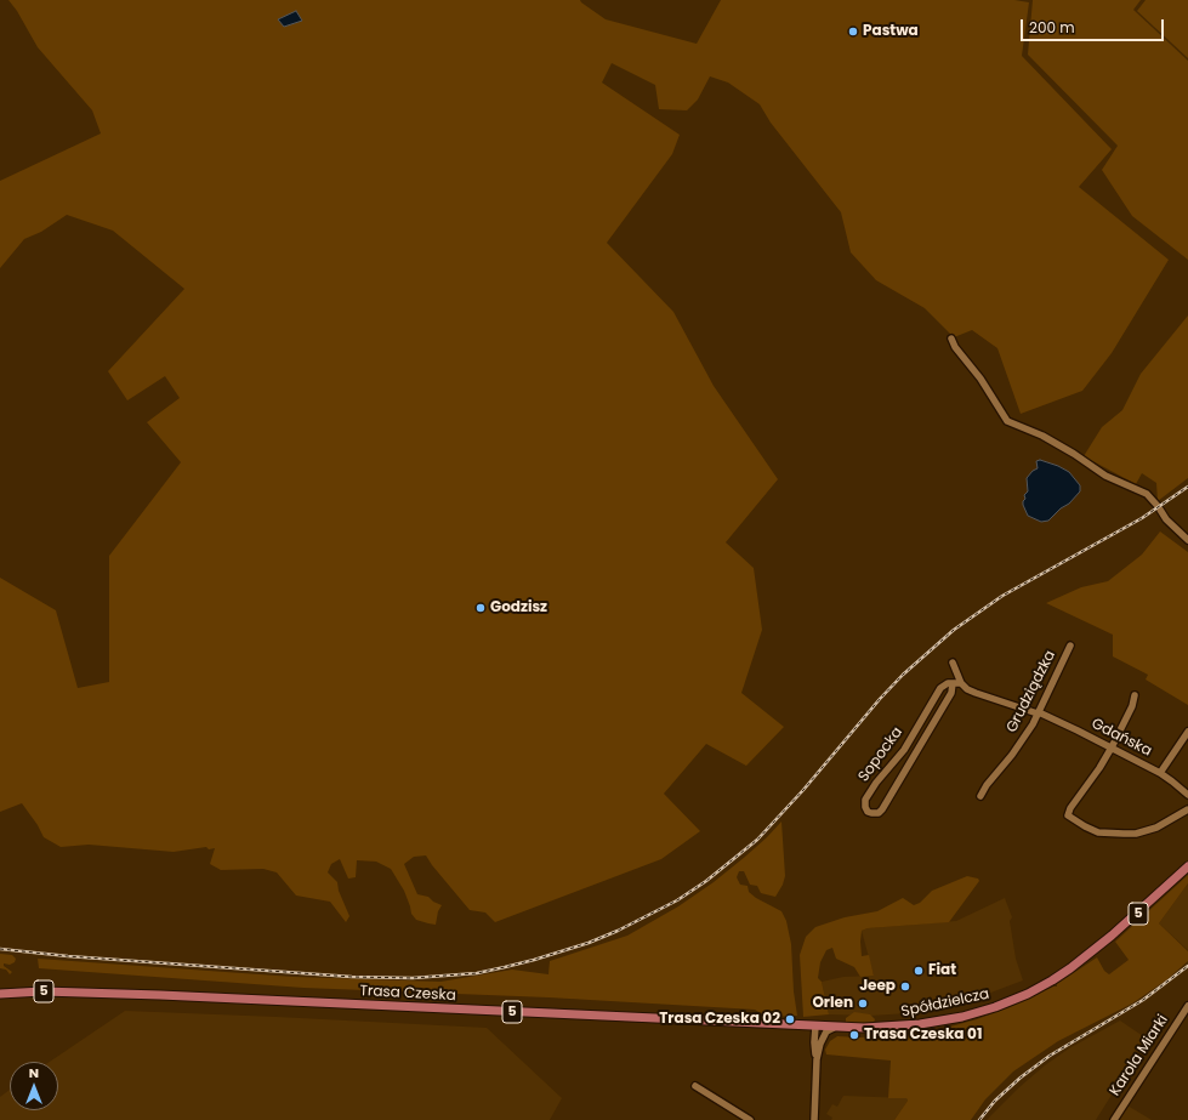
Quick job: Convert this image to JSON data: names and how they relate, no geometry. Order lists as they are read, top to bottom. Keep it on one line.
{"streets":{"main road":["5","Trasa Czeska","Spółdzielcza"],"street":["Grudziądzka","Gdańska","Sopocka","Karola Miarki"]},"crossings":[["Grudziądzka","Gdańska"],["Gdańska","Sopocka"],["Trasa Czeska","Spółdzielcza"]],"places":["Pastwa","Godzisz","Fiat","Jeep","Orlen","Trasa Czeska 02","Trasa Czeska 01"],"scale_bar":"200 m","north":"top"}
